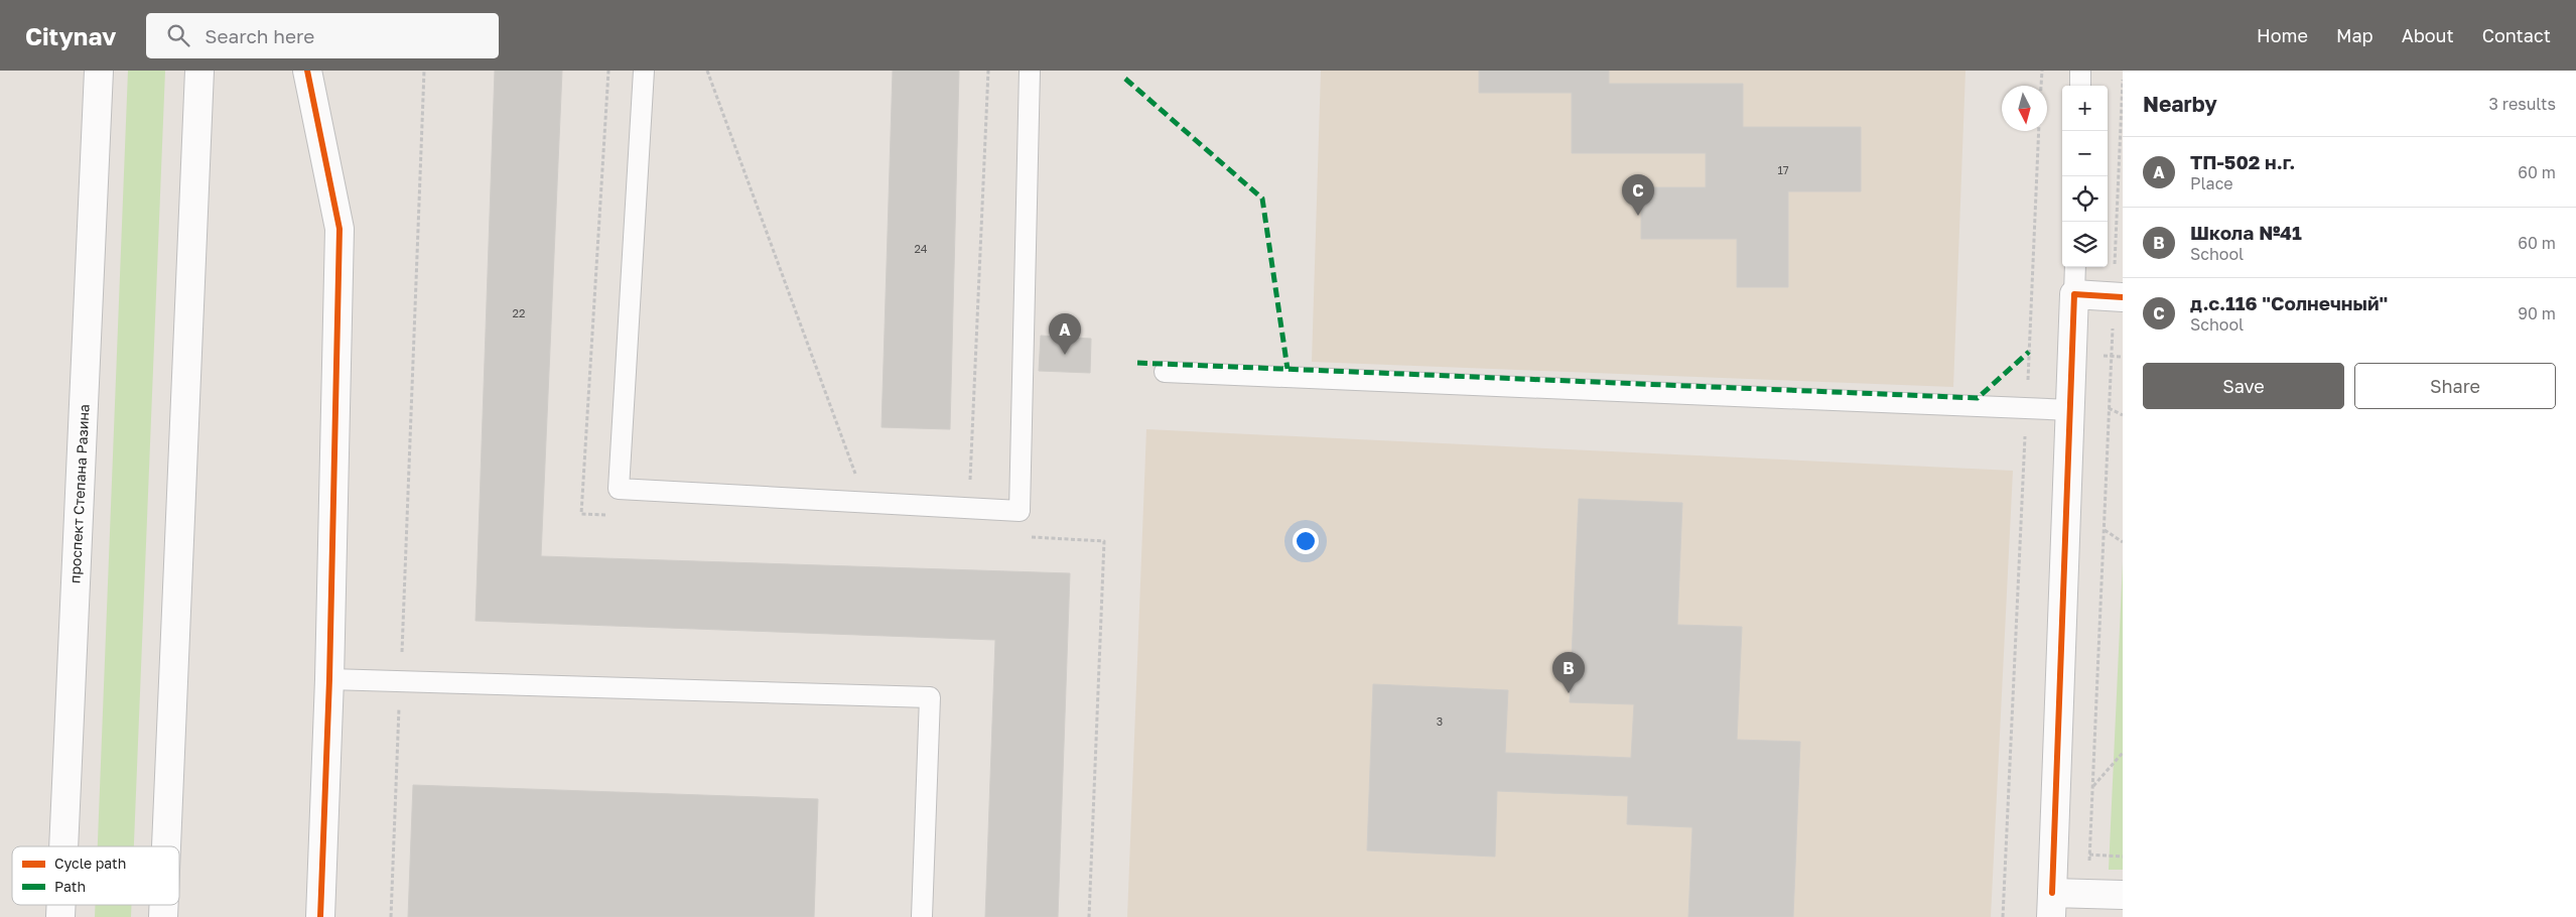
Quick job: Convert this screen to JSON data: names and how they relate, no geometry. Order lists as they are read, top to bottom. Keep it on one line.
{"streets":{"main road":["проспект Степана Разина"]},"house_numbers":["17","24","22","3"],"legend":["Cycle path","Path"],"north":"bottom","page":{"header":"Citynav","search":"Search here","nav":["Home","Map","About","Contact"],"heading":["Nearby","3 results"],"map_buttons":["+","−"],"list":[{"mark":"A","name":"ТП-502 н.г.","note":"Place","value":"60 m"},{"mark":"B","name":"Школа №41","note":"School","value":"60 m"},{"mark":"C","name":"д.с.116 \"Солнечный\"","note":"School","value":"90 m"}],"pins":["C","A","B"],"buttons":["Save","Share"]}}
